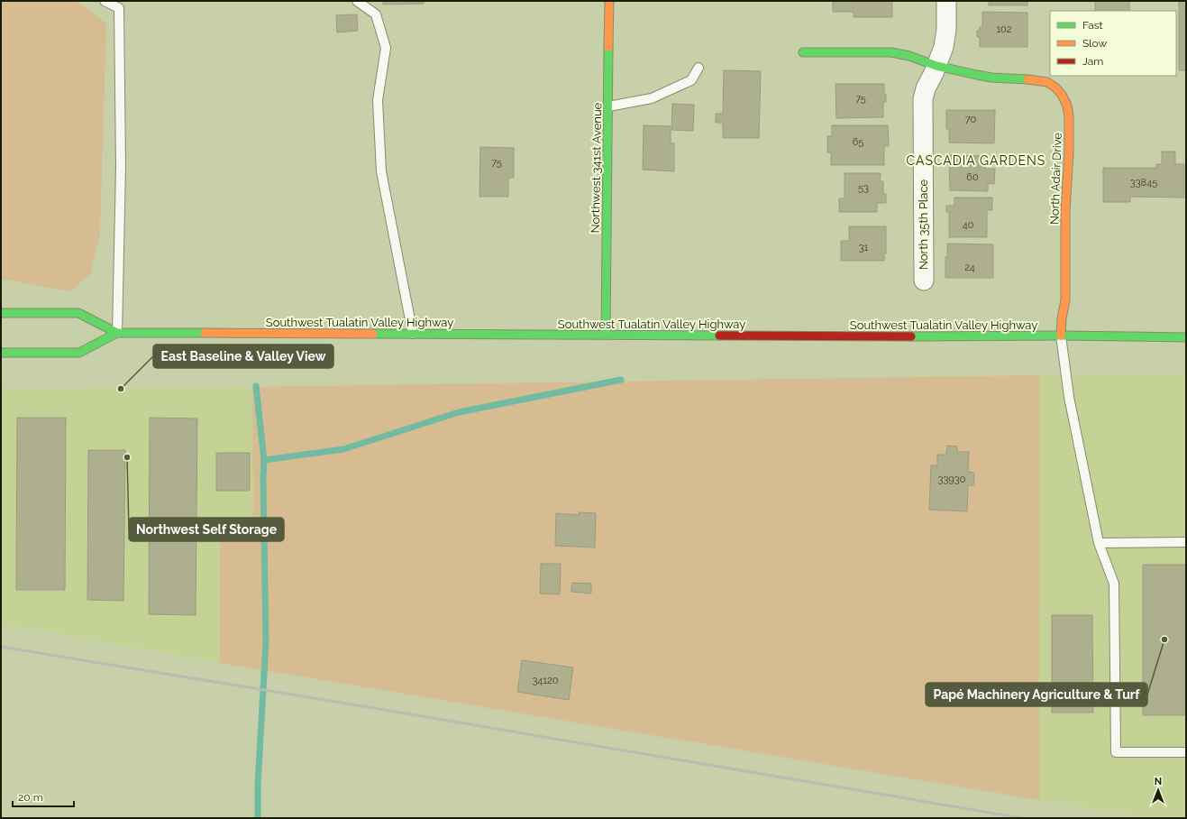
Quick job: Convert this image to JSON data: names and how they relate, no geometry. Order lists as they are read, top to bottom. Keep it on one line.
{"streets":{"main road":["Northwest 341st Avenue","North Adair Drive","Southwest Tualatin Valley Highway"],"street":["North 35th Place"]},"crossings":[["Northwest 341st Avenue","Southwest Tualatin Valley Highway"],["North Adair Drive","North 35th Place"],["North Adair Drive","Southwest Tualatin Valley Highway"]],"districts":["CASCADIA GARDENS"],"places":["East Baseline & Valley View","Northwest Self Storage","Papé Machinery Agriculture & Turf"],"house_numbers":["102","75","70","65","75","60","33845","53","40","31","24","33930","34120"],"legend":["Fast","Slow","Jam"],"scale_bar":"20 m","north":"top"}
